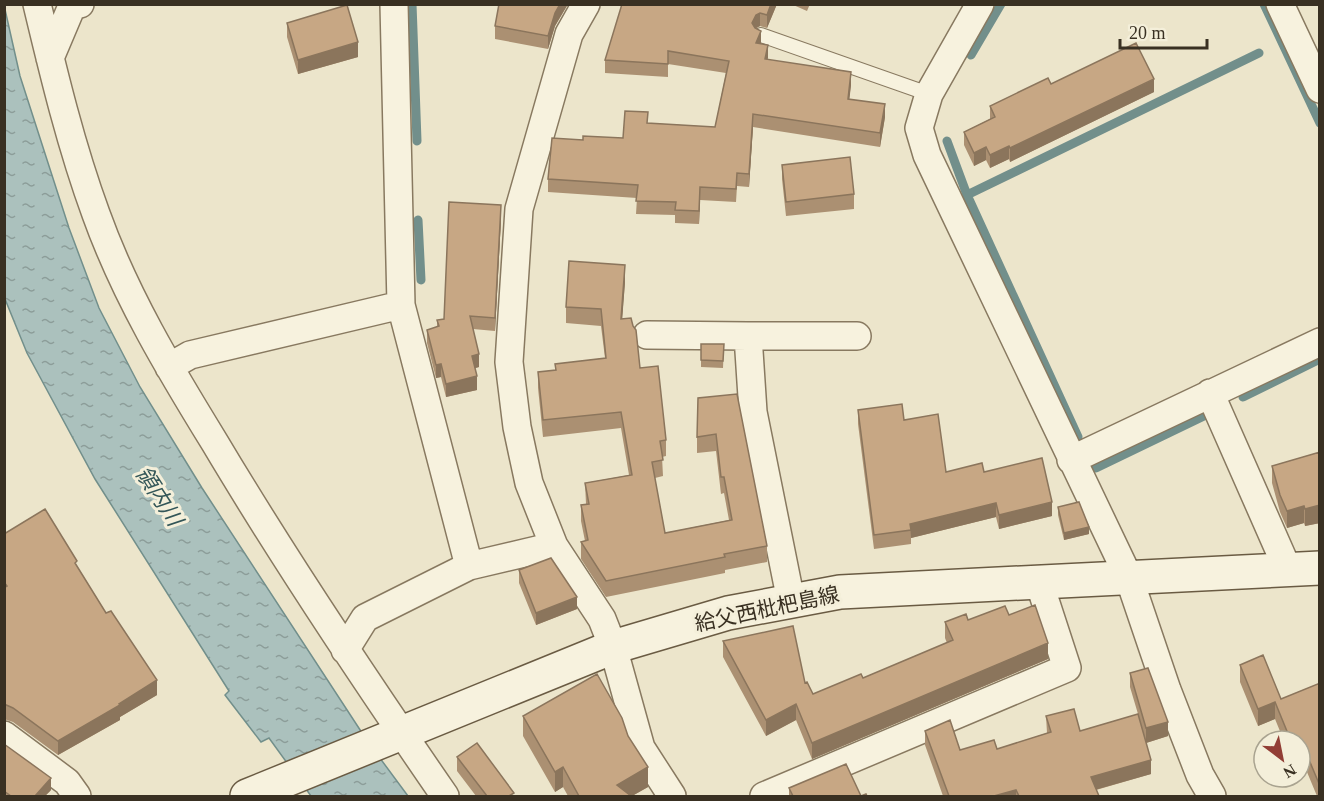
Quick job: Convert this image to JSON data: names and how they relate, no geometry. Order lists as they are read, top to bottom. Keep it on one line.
{"streets":{"main road":["給父西枇杷島線"]},"water":["領内川"],"scale_bar":"20 m","north":"bottom right"}
